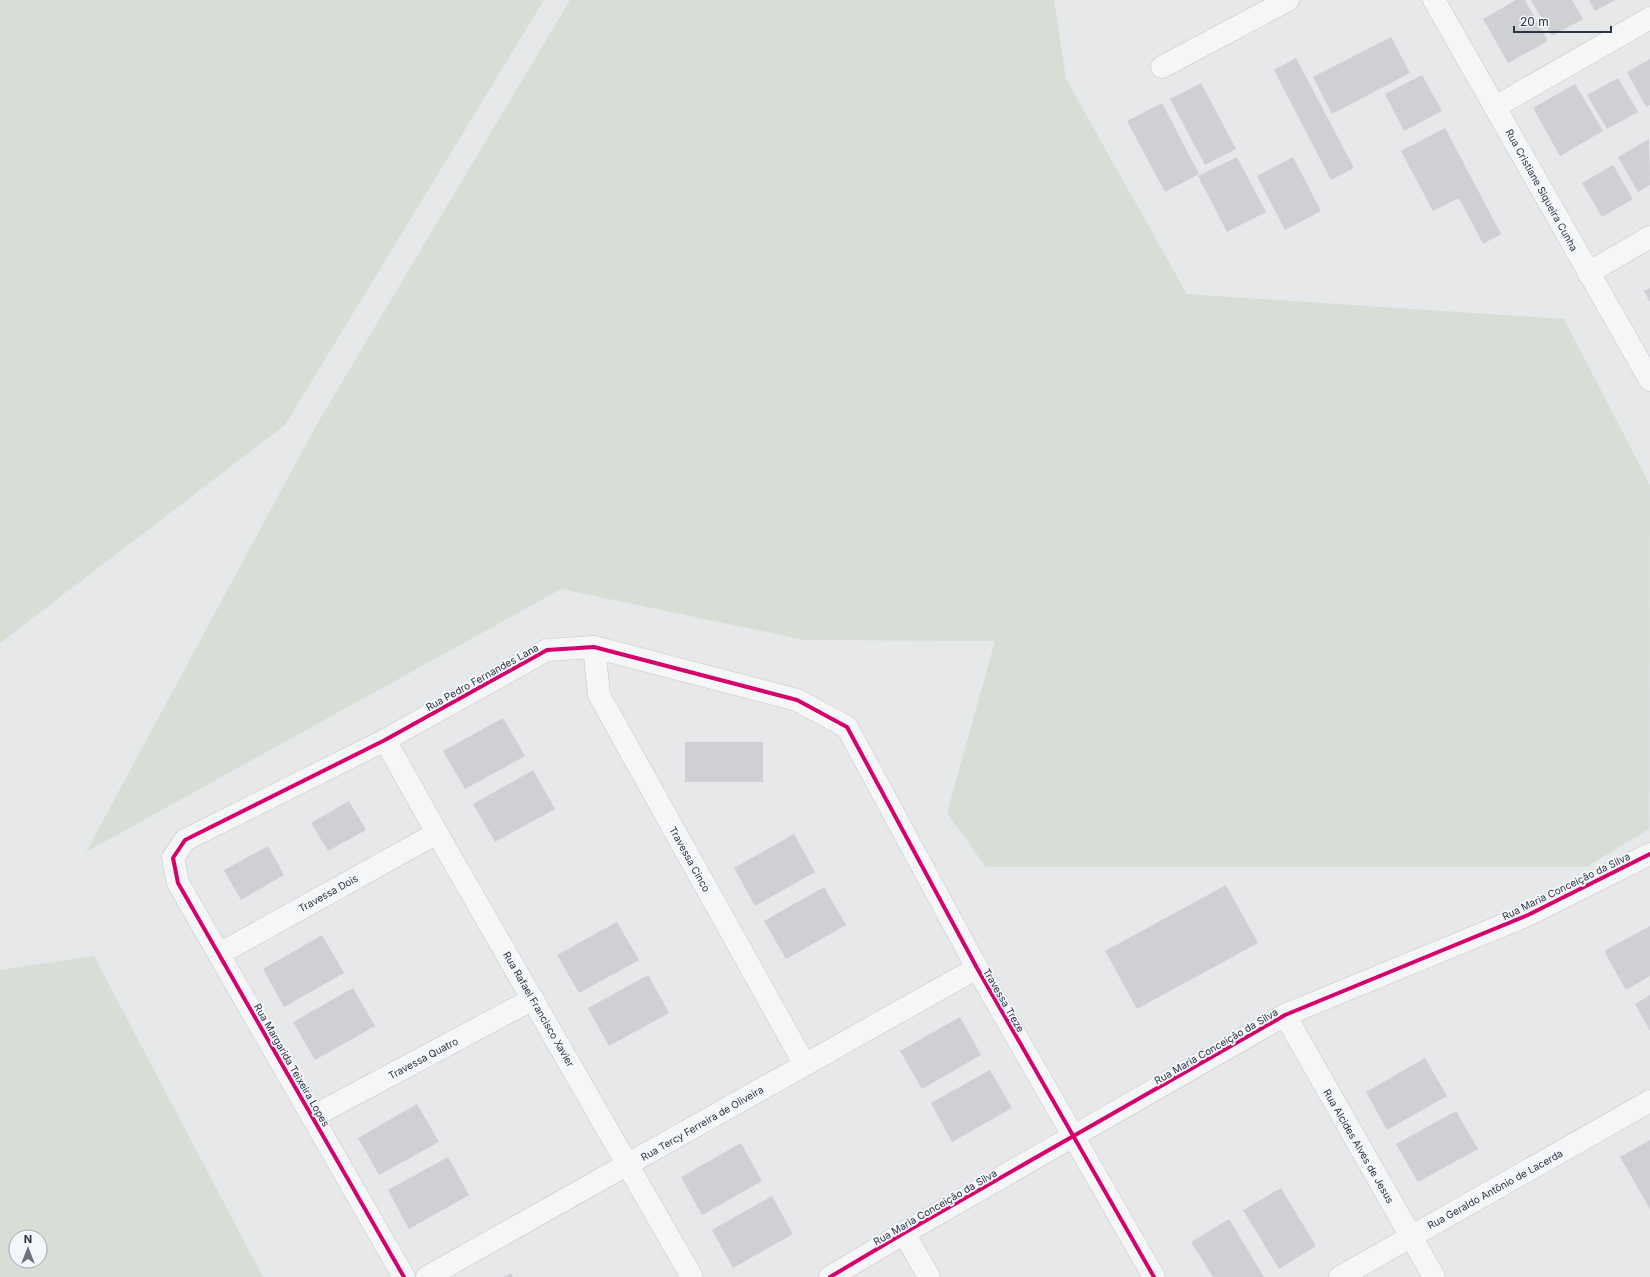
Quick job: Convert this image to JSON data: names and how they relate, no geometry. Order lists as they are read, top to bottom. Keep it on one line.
{"streets":{"street":["Rua Cristiane Siqueira Cunha","Rua Pedro Fernandes Lana","Travessa Cinco","Rua Maria Conceição da Silva","Travessa Dois","Travessa Treze","Rua Rafael Francisco Xavier","Travessa Quatro","Rua Margarida Teixeira Lopes","Rua Tercy Ferreira de Oliveira","Rua Alcides Alves de Jesus","Rua Geraldo Antônio de Lacerda"]},"crossings":[["Rua Pedro Fernandes Lana","Travessa Cinco"],["Rua Pedro Fernandes Lana","Travessa Treze"],["Rua Pedro Fernandes Lana","Rua Rafael Francisco Xavier"],["Rua Pedro Fernandes Lana","Rua Margarida Teixeira Lopes"],["Travessa Cinco","Rua Tercy Ferreira de Oliveira"],["Rua Maria Conceição da Silva","Travessa Treze"],["Rua Maria Conceição da Silva","Rua Alcides Alves de Jesus"],["Travessa Dois","Rua Rafael Francisco Xavier"],["Travessa Dois","Rua Margarida Teixeira Lopes"],["Travessa Treze","Rua Tercy Ferreira de Oliveira"],["Rua Rafael Francisco Xavier","Travessa Quatro"],["Rua Rafael Francisco Xavier","Rua Tercy Ferreira de Oliveira"],["Travessa Quatro","Rua Margarida Teixeira Lopes"],["Rua Alcides Alves de Jesus","Rua Geraldo Antônio de Lacerda"]],"scale_bar":"20 m","north":"top"}
